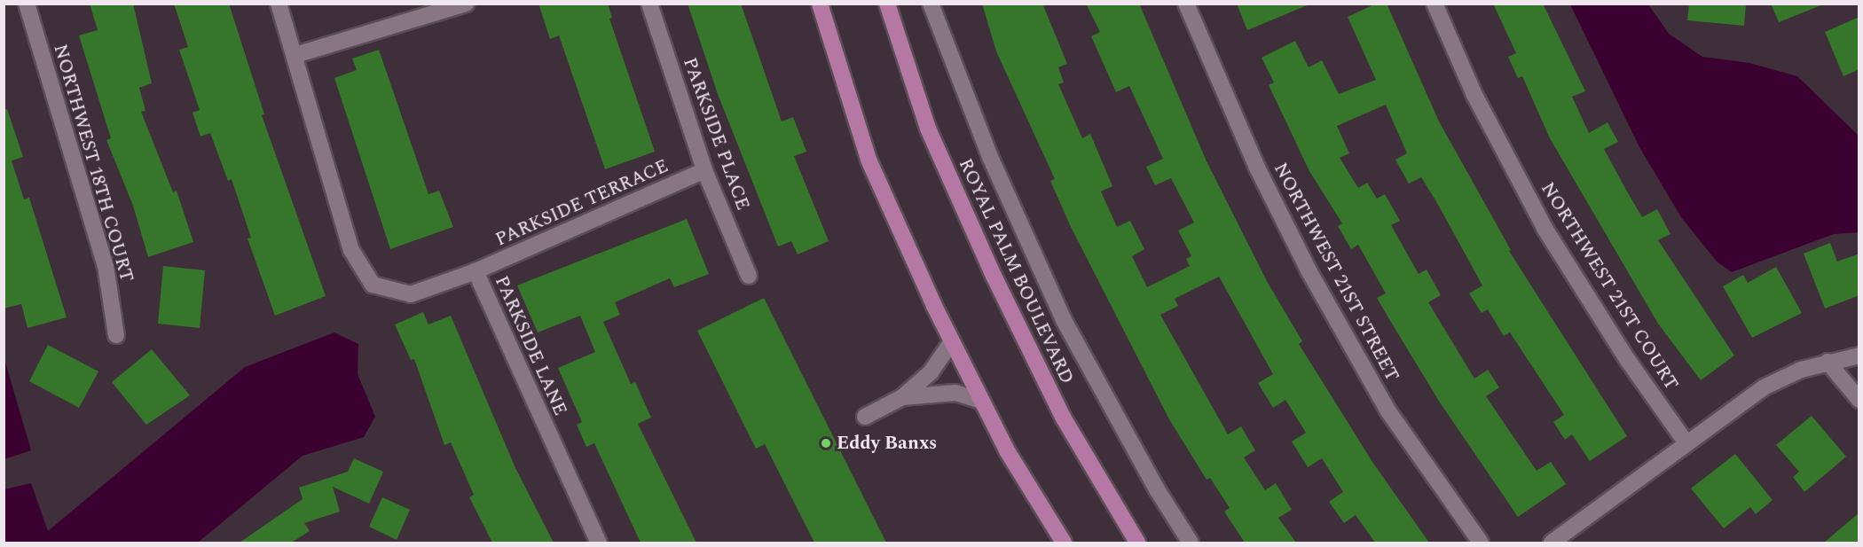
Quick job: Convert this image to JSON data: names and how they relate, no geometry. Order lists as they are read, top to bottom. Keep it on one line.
{"streets":{"main road":["ROYAL PALM BOULEVARD"],"street":["PARKSIDE PLACE","NORTHWEST 18TH COURT","PARKSIDE TERRACE","NORTHWEST 21ST STREET","NORTHWEST 21ST COURT","PARKSIDE LANE"]},"crossings":[["PARKSIDE PLACE","PARKSIDE TERRACE"],["PARKSIDE TERRACE","PARKSIDE LANE"]],"places":["Eddy Banxs"]}
